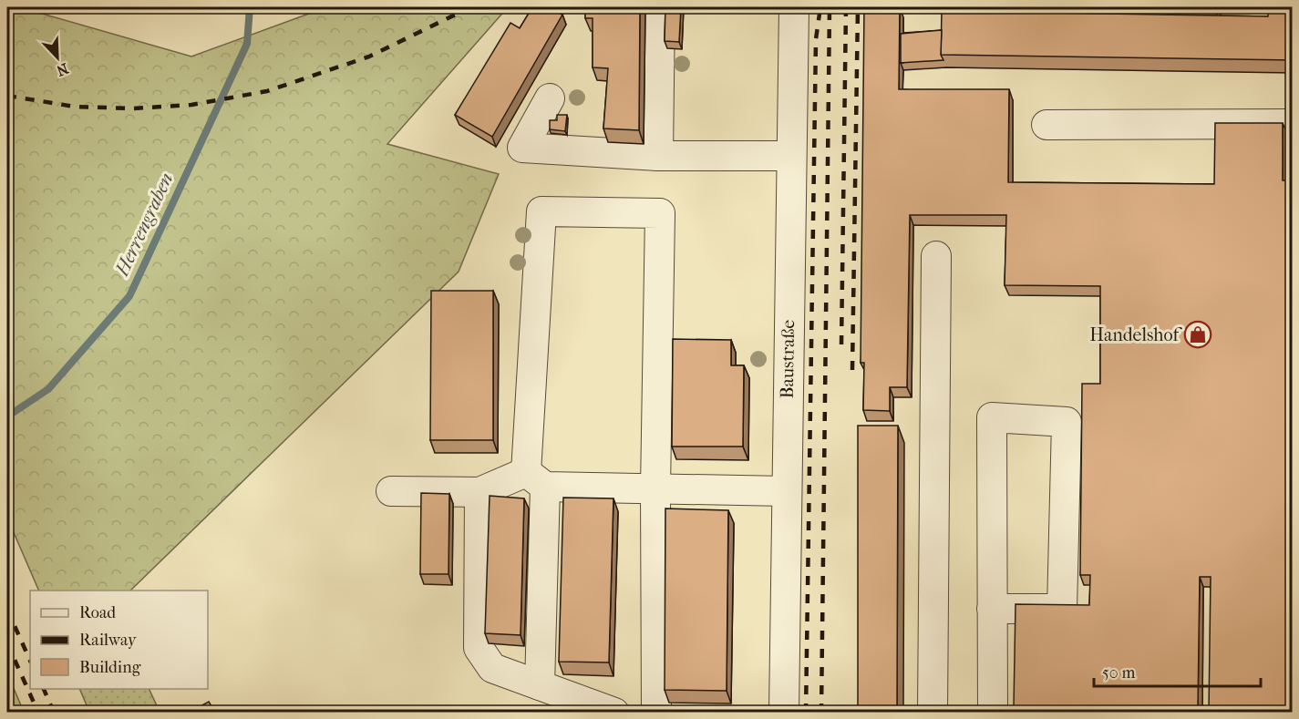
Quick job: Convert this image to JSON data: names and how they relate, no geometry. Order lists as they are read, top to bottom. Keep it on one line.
{"streets":{"street":["Baustraße"]},"water":["Herrengraben"],"places":{"shop":["Handelshof"]},"legend":["Road","Railway","Building"],"scale_bar":"50 m","north":"bottom right"}
